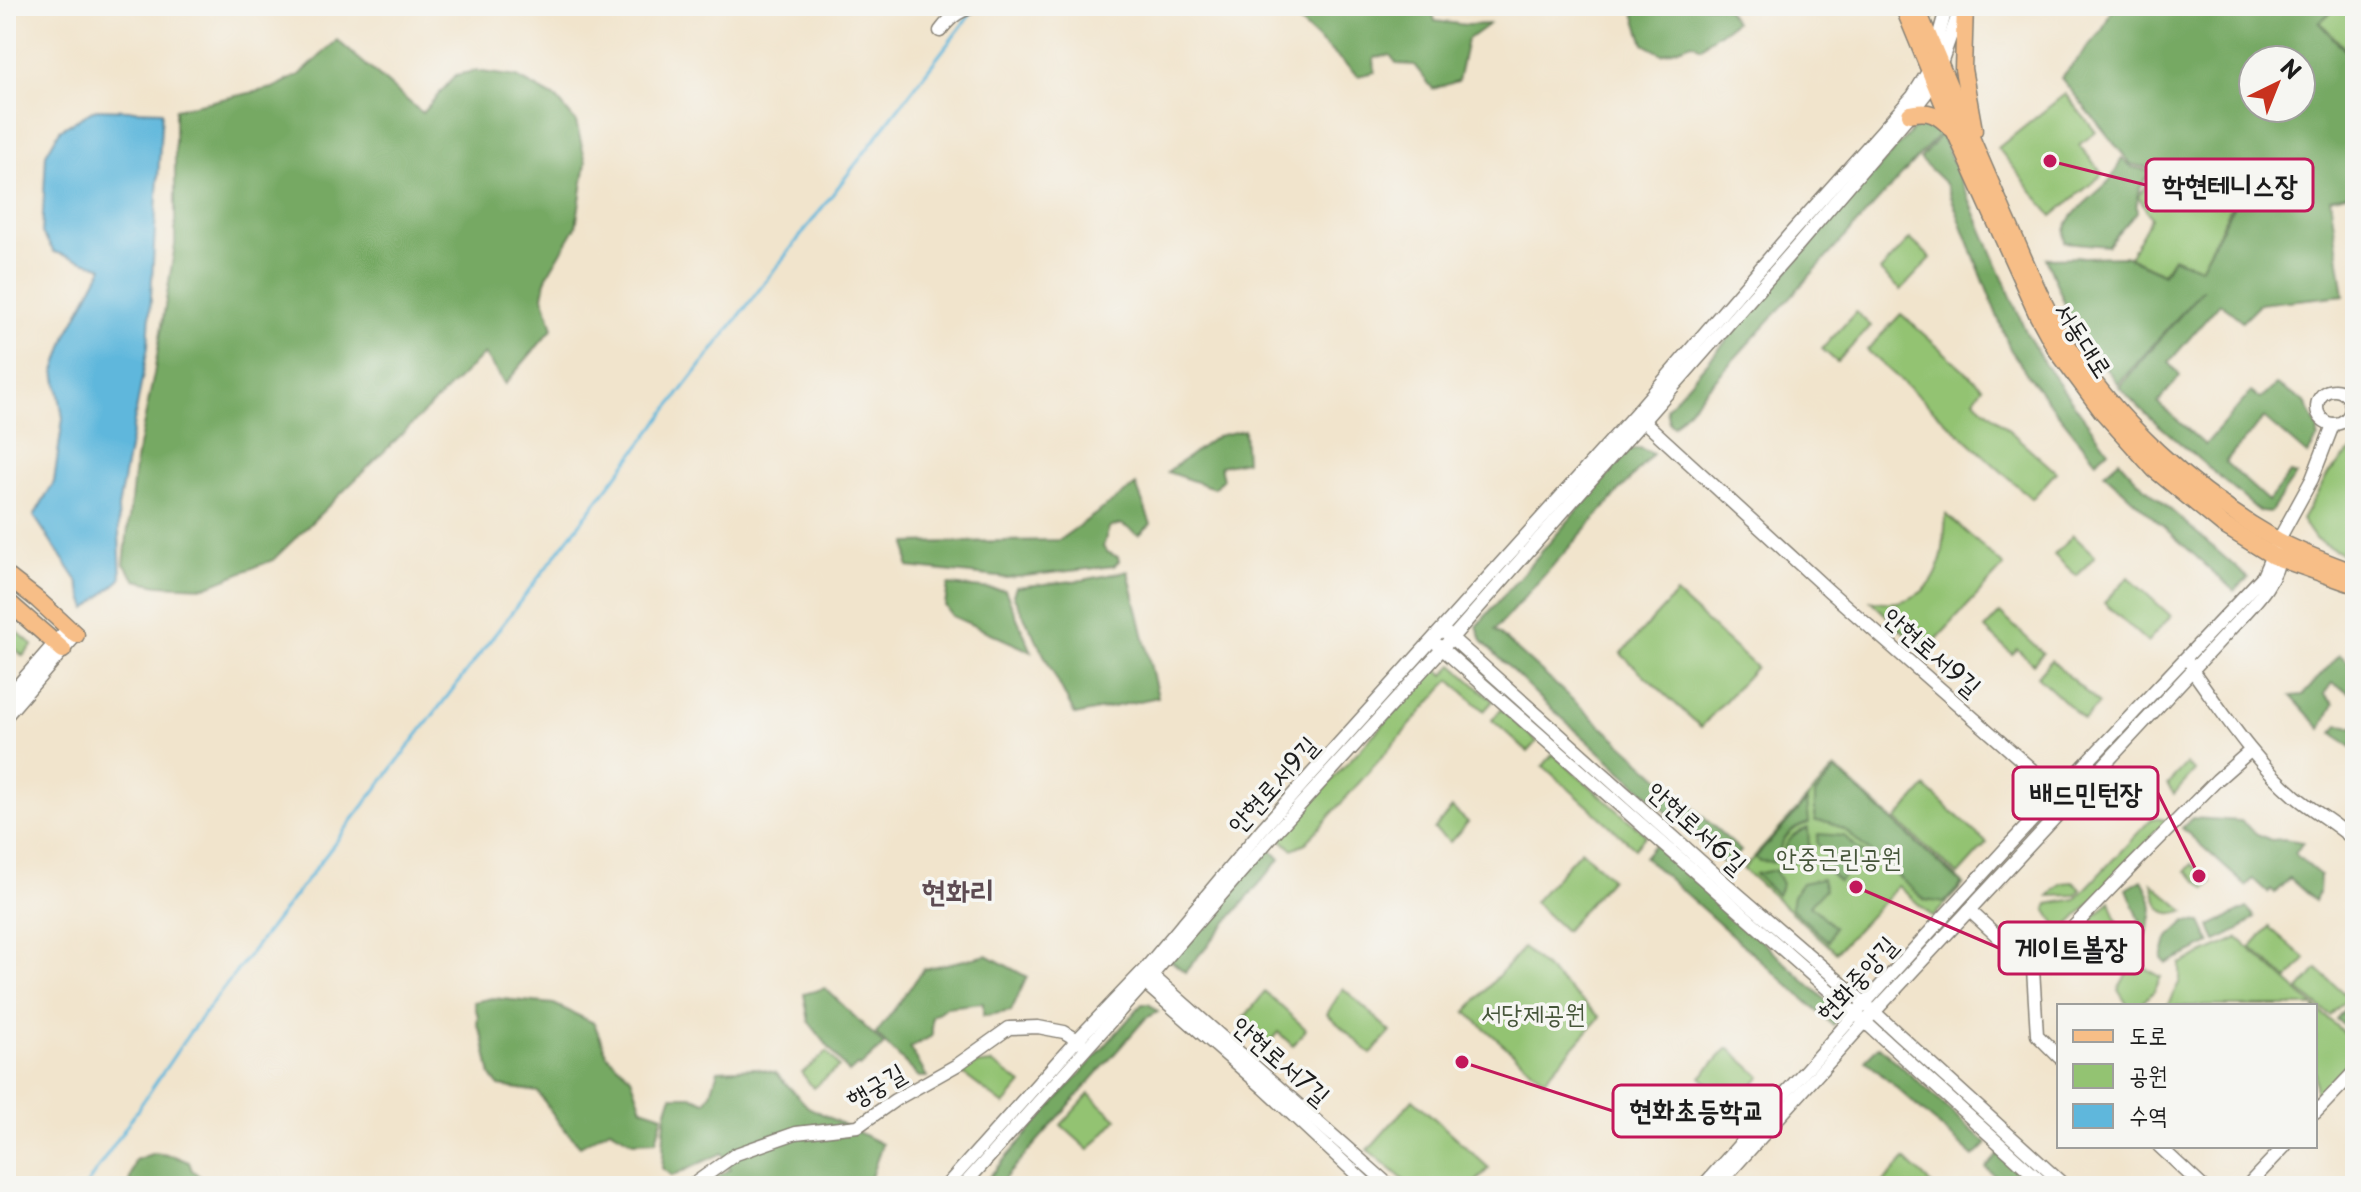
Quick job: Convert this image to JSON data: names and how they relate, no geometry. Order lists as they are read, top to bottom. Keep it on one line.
{"streets":{"main road":["서동대로"],"street":["안현로서9길","안현로서6길","현화중앙길","안현로서7길","행궁길"]},"crossings":[["서동대로","안현로서9길"],["서동대로","현화중앙길"],["안현로서9길","안현로서6길"],["안현로서9길","현화중앙길"],["안현로서9길","안현로서7길"],["안현로서9길","행궁길"],["안현로서6길","현화중앙길"]],"districts":["현화리"],"parks":["안중근린공원","서당제공원"],"places":["학현테니스장","배드민턴장","게이트볼장","현화초등학교"],"legend":["도로","공원","수역"],"north":"top right"}
